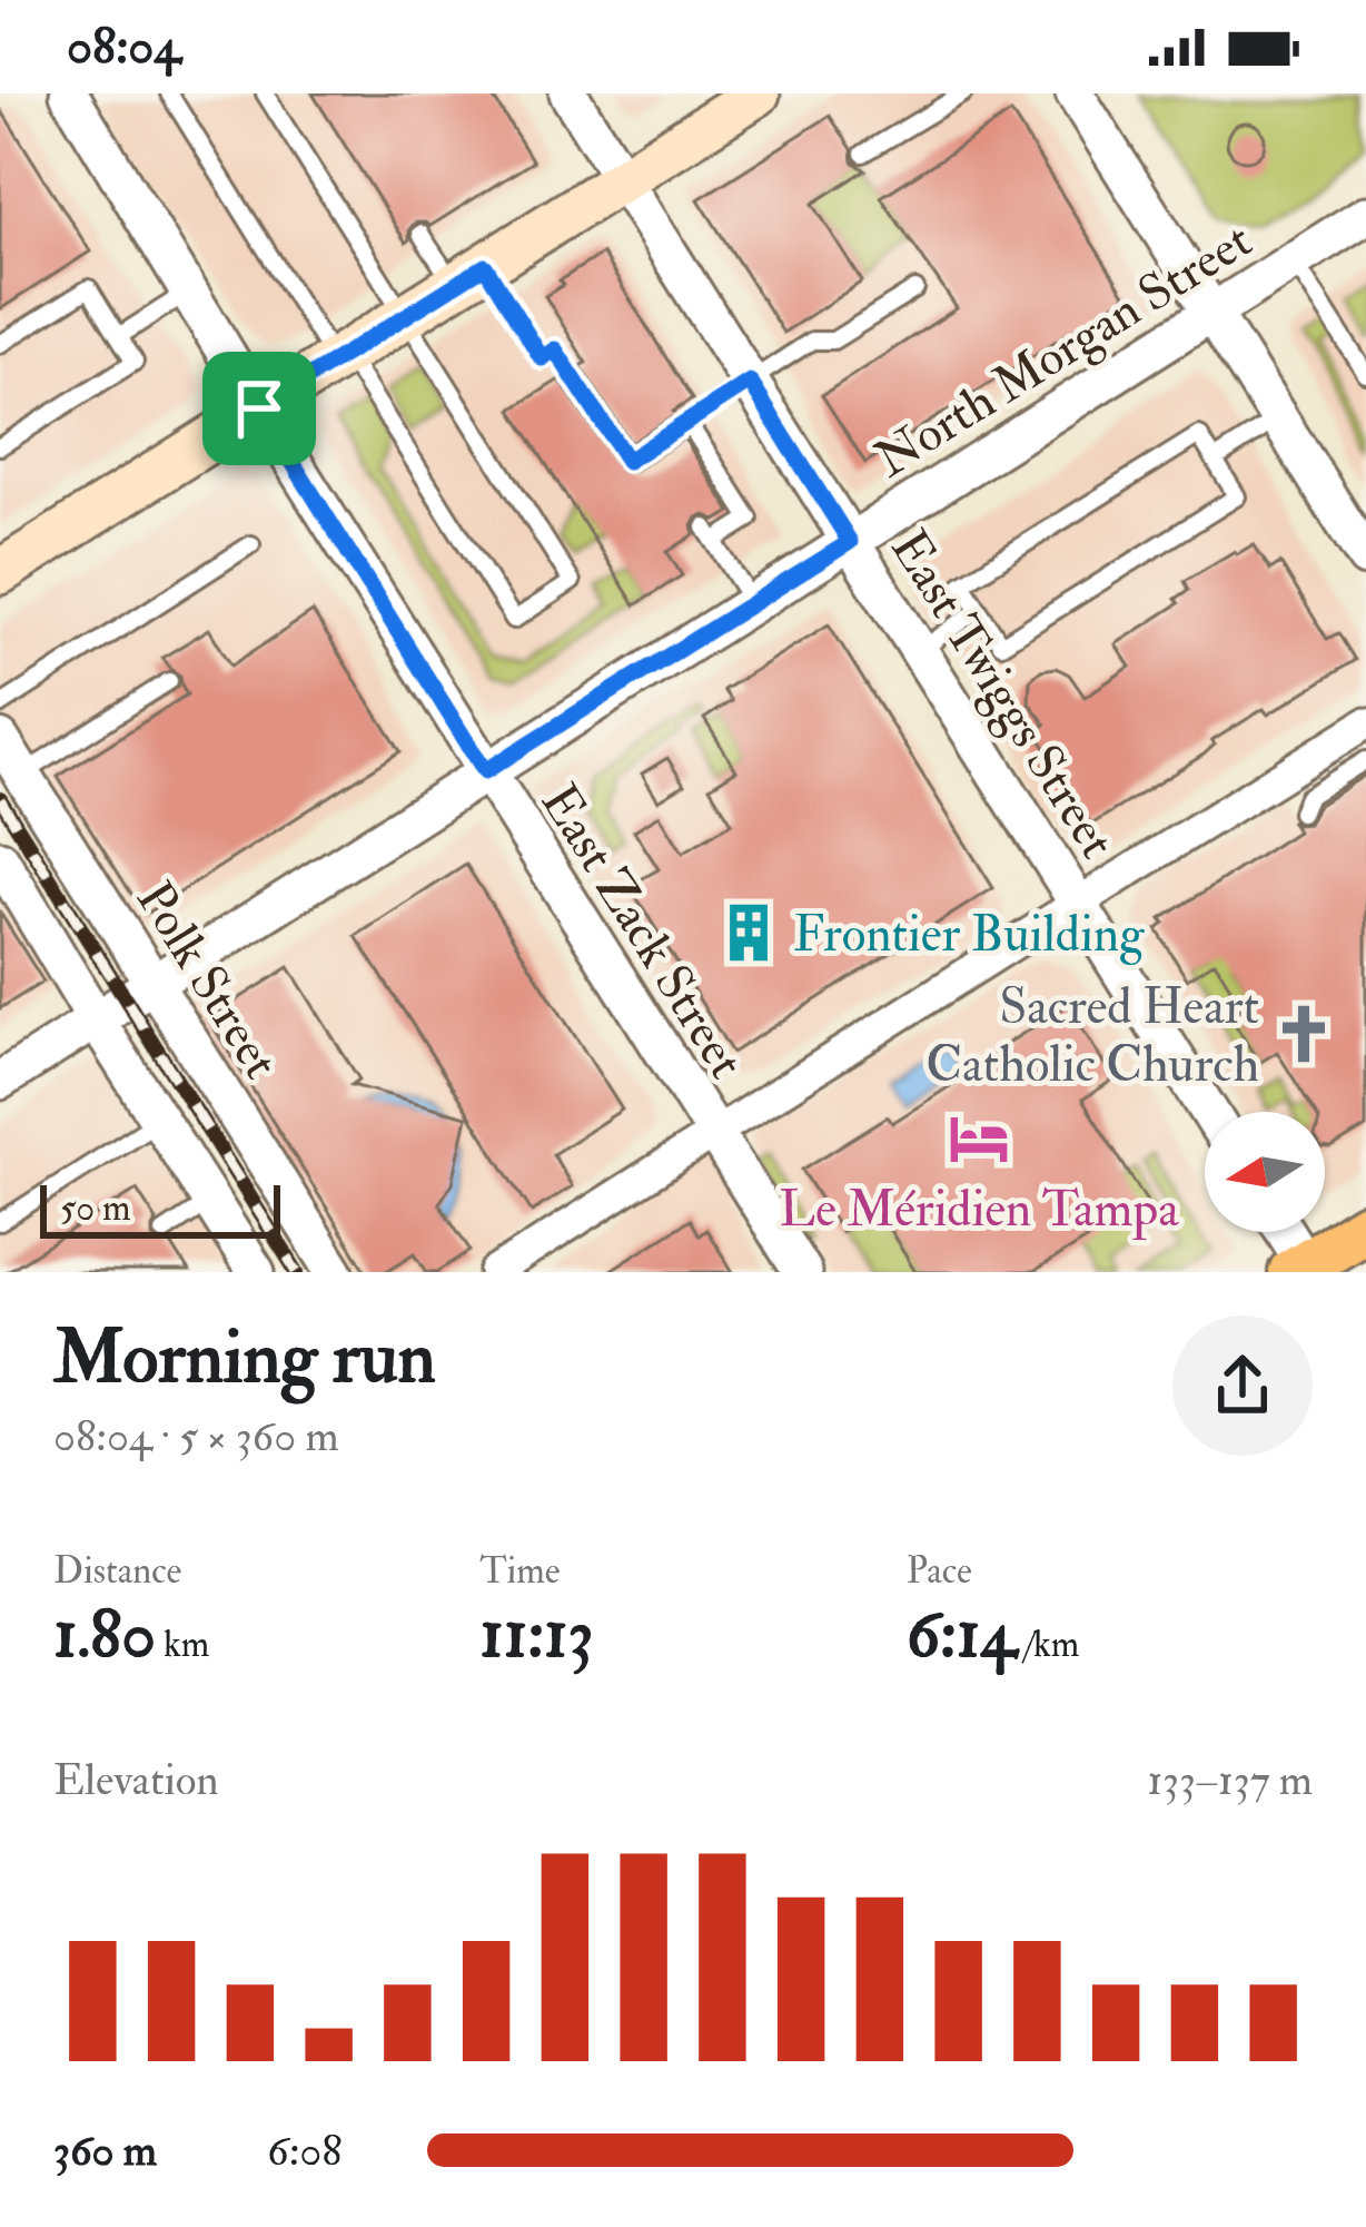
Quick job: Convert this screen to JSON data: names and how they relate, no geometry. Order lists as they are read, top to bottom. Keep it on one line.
{"streets":{"street":["North Morgan Street","East Twiggs Street","East Zack Street","Polk Street"]},"crossings":[["North Morgan Street","East Twiggs Street"],["North Morgan Street","East Zack Street"],["North Morgan Street","Polk Street"]],"places":{"building":["Frontier Building"],"church":["Sacred Heart Catholic Church"],"hotel":["Le Méridien Tampa"]},"scale_bar":"50 m","north":"left","page":{"status":"08:04","scale":"50 m","heading":["Morning run","08:04 · 5 × 360 m"],"stats":[["Distance","1.80 km"],["Time","11:13"],["Pace","6:14 /km"]],"chart":["Elevation","133–137 m"],"list":[{"name":"360 m","note":"6:08"}]}}
